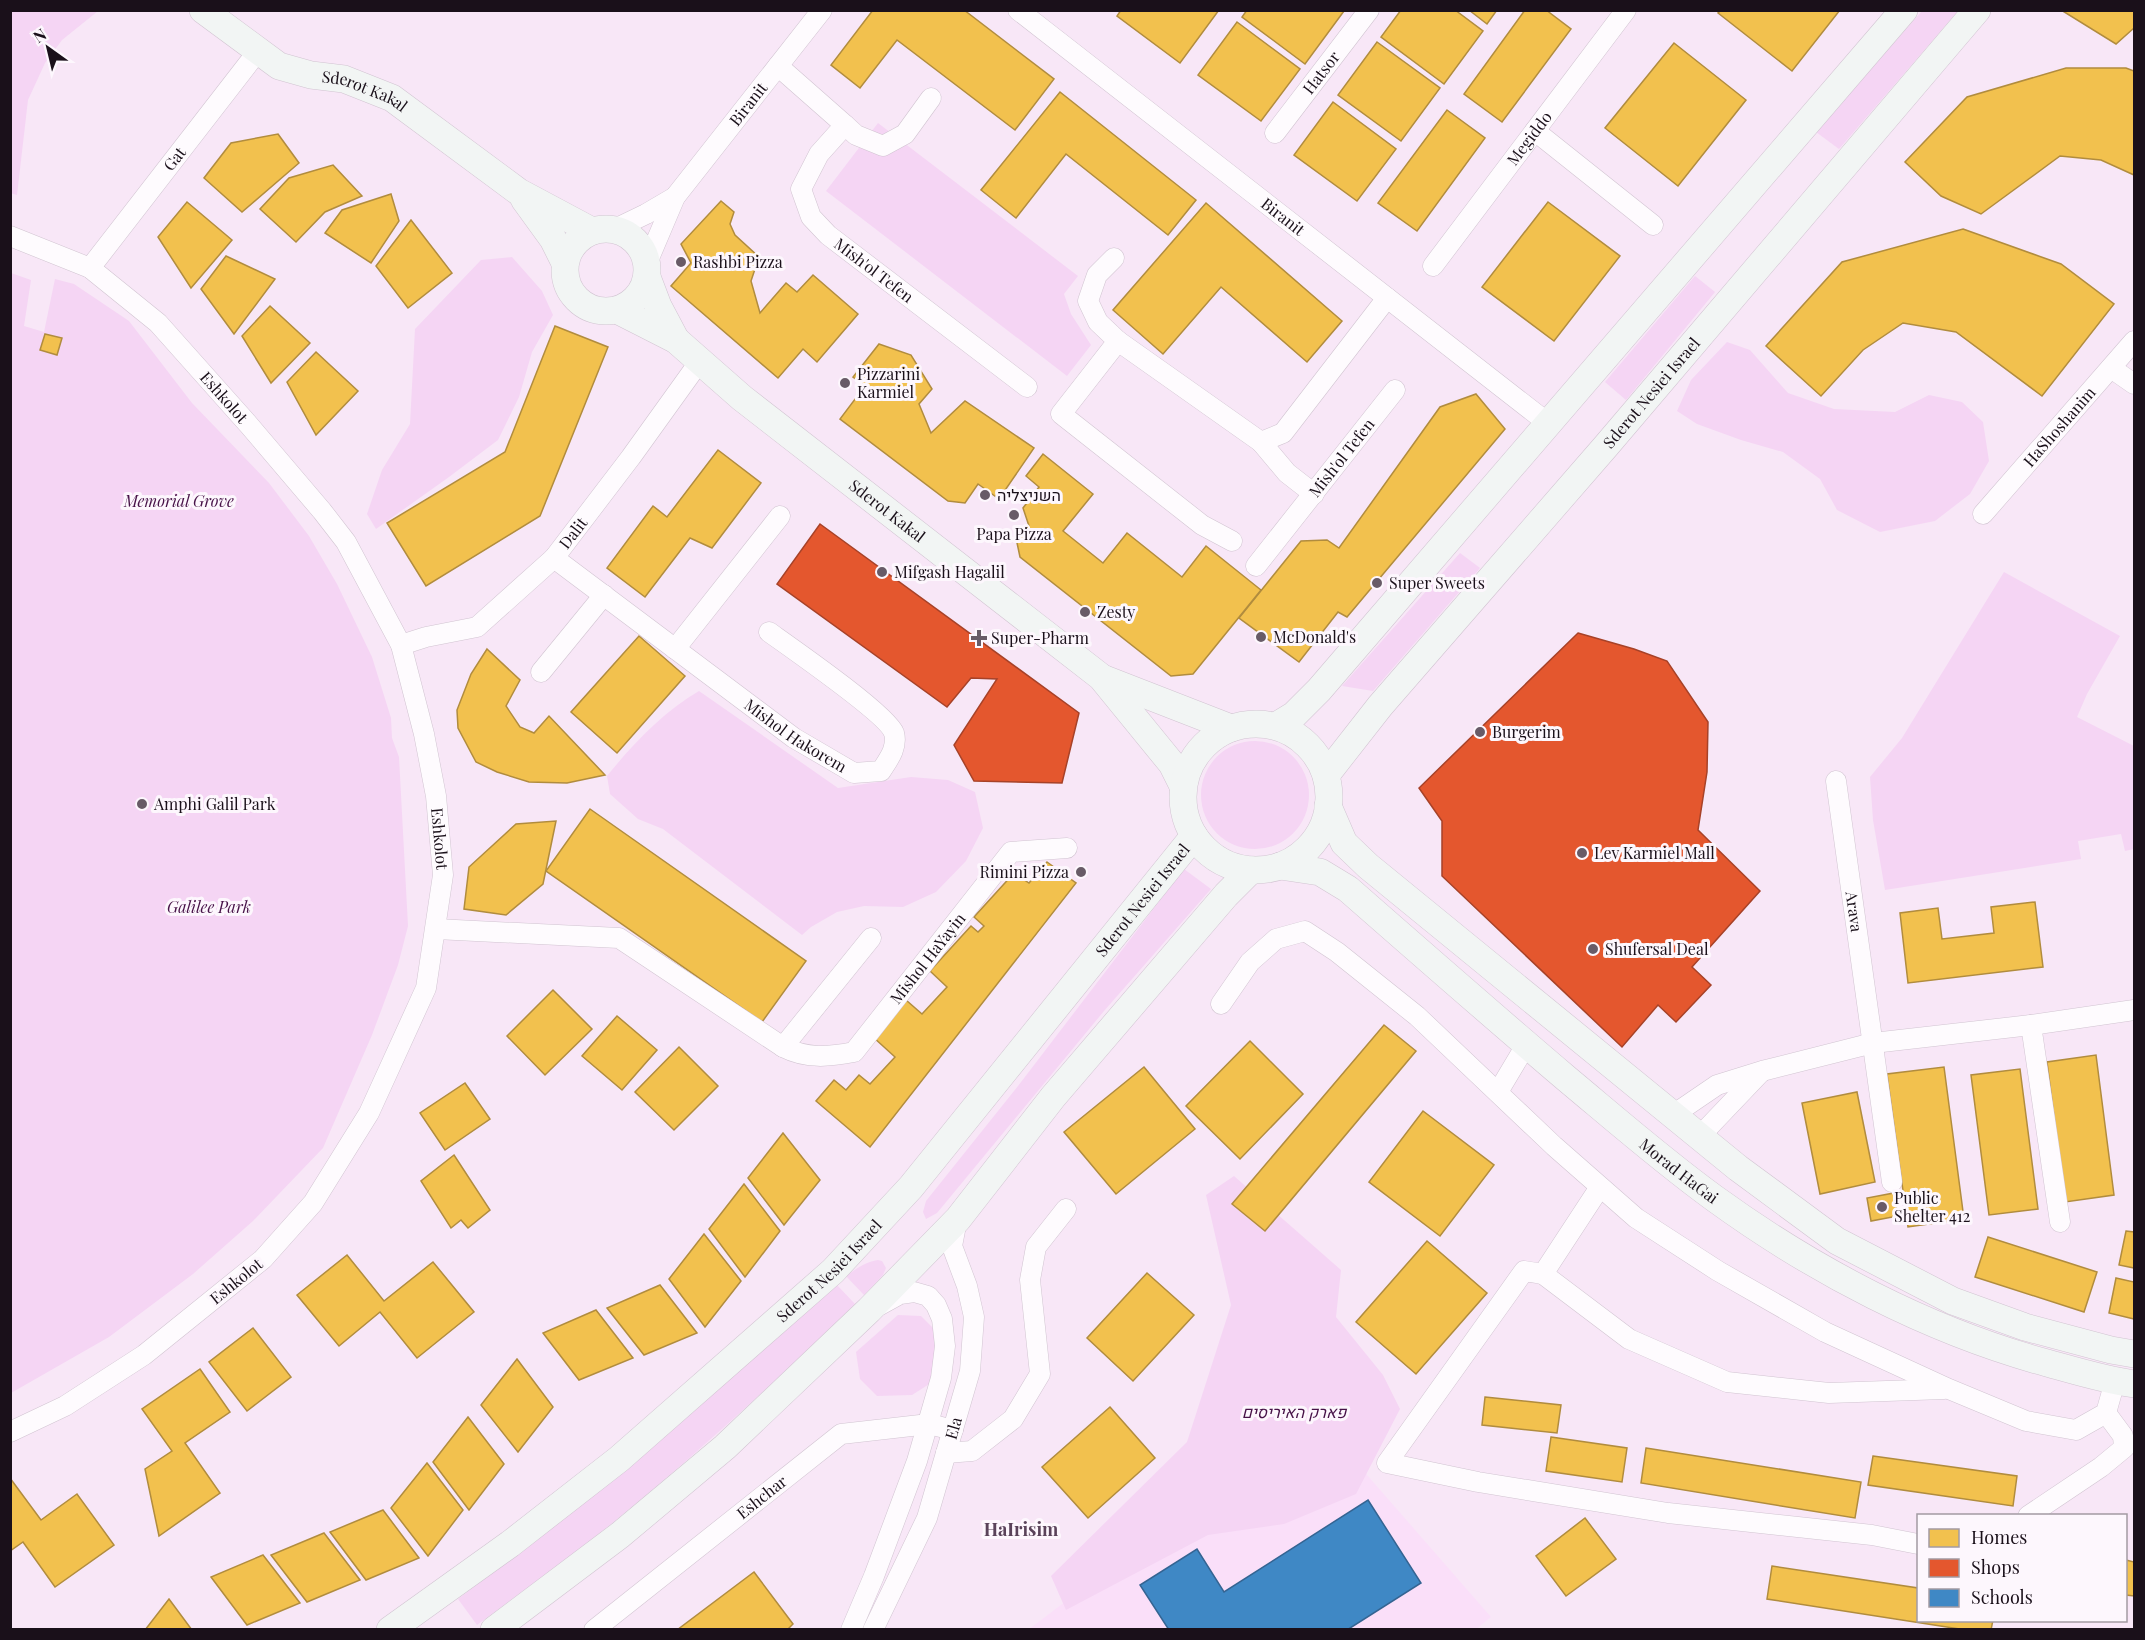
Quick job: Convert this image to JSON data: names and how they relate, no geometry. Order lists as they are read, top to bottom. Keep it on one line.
{"streets":{"main road":["Sderot Kakal","Sderot Nesiei Israel","Morad HaGai"],"street":["Hatsor","Biranit","Megiddo","Gat","Mish'ol Tefen","Eshkolot","HaShoshanim","Dalit","Mishol Hakorem","Arava","Mishol HaYayin","Ela","Eshchar"]},"crossings":[["Sderot Kakal","Gat"],["Sderot Kakal","Dalit"],["Gat","Eshkolot"],["Sderot Nesiei Israel","Morad HaGai"],["Eshkolot","Dalit"],["Eshkolot","Mishol HaYayin"],["Dalit","Mishol Hakorem"],["Ela","Eshchar"]],"districts":["HaIrisim"],"parks":["Memorial Grove","Galilee Park","פארק האיריסים"],"places":{"other":["Rashbi Pizza","Pizzarini Karmiel","השניצליה","Papa Pizza","Mifgash Hagalil","Super Sweets","Zesty","McDonald's","Burgerim","Amphi Galil Park","Lev Karmiel Mall","Rimini Pizza","Shufersal Deal","Public Shelter 412"],"health":["Super-Pharm"]},"legend":["Homes","Shops","Schools"],"north":"top left"}
